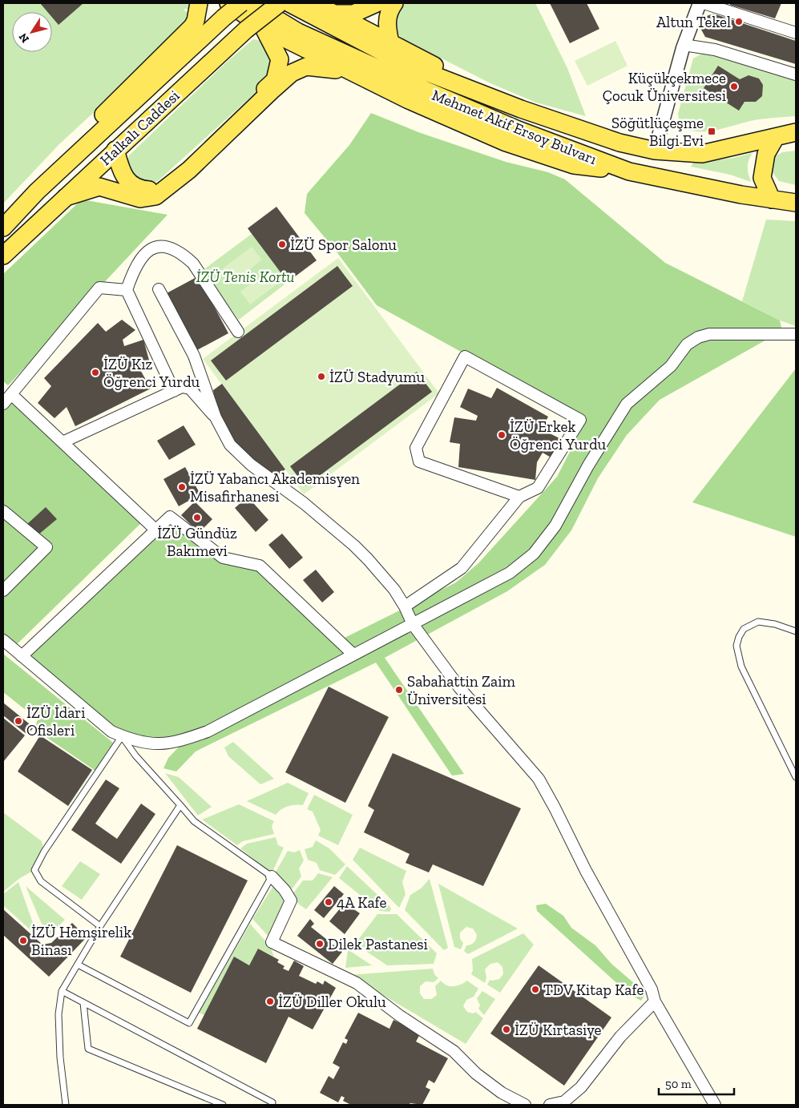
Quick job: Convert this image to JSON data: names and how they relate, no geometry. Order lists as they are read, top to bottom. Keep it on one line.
{"streets":{"main road":["Mehmet Akif Ersoy Bulvarı","Halkalı Caddesi"]},"parks":["İZÜ Tenis Kortu"],"places":{"other":["Altun Tekel","Küçükçekmece Çocuk Üniversitesi","İZÜ Spor Salonu","İZÜ Kız Öğrenci Yurdu","İZÜ Stadyumu","İZÜ Erkek Öğrenci Yurdu","İZÜ Yabancı Akademisyen Misafirhanesi","İZÜ Gündüz Bakımevi","Sabahattin Zaim Üniversitesi","İZÜ İdari Ofisleri","4A Kafe","İZÜ Hemşirelik Binası","Dilek Pastanesi","TDV Kitap Kafe","İZÜ Diller Okulu","İZÜ Kırtasiye"],"transit":["Söğütlüçeşme Bilgi Evi"]},"scale_bar":"50 m","north":"bottom left"}
